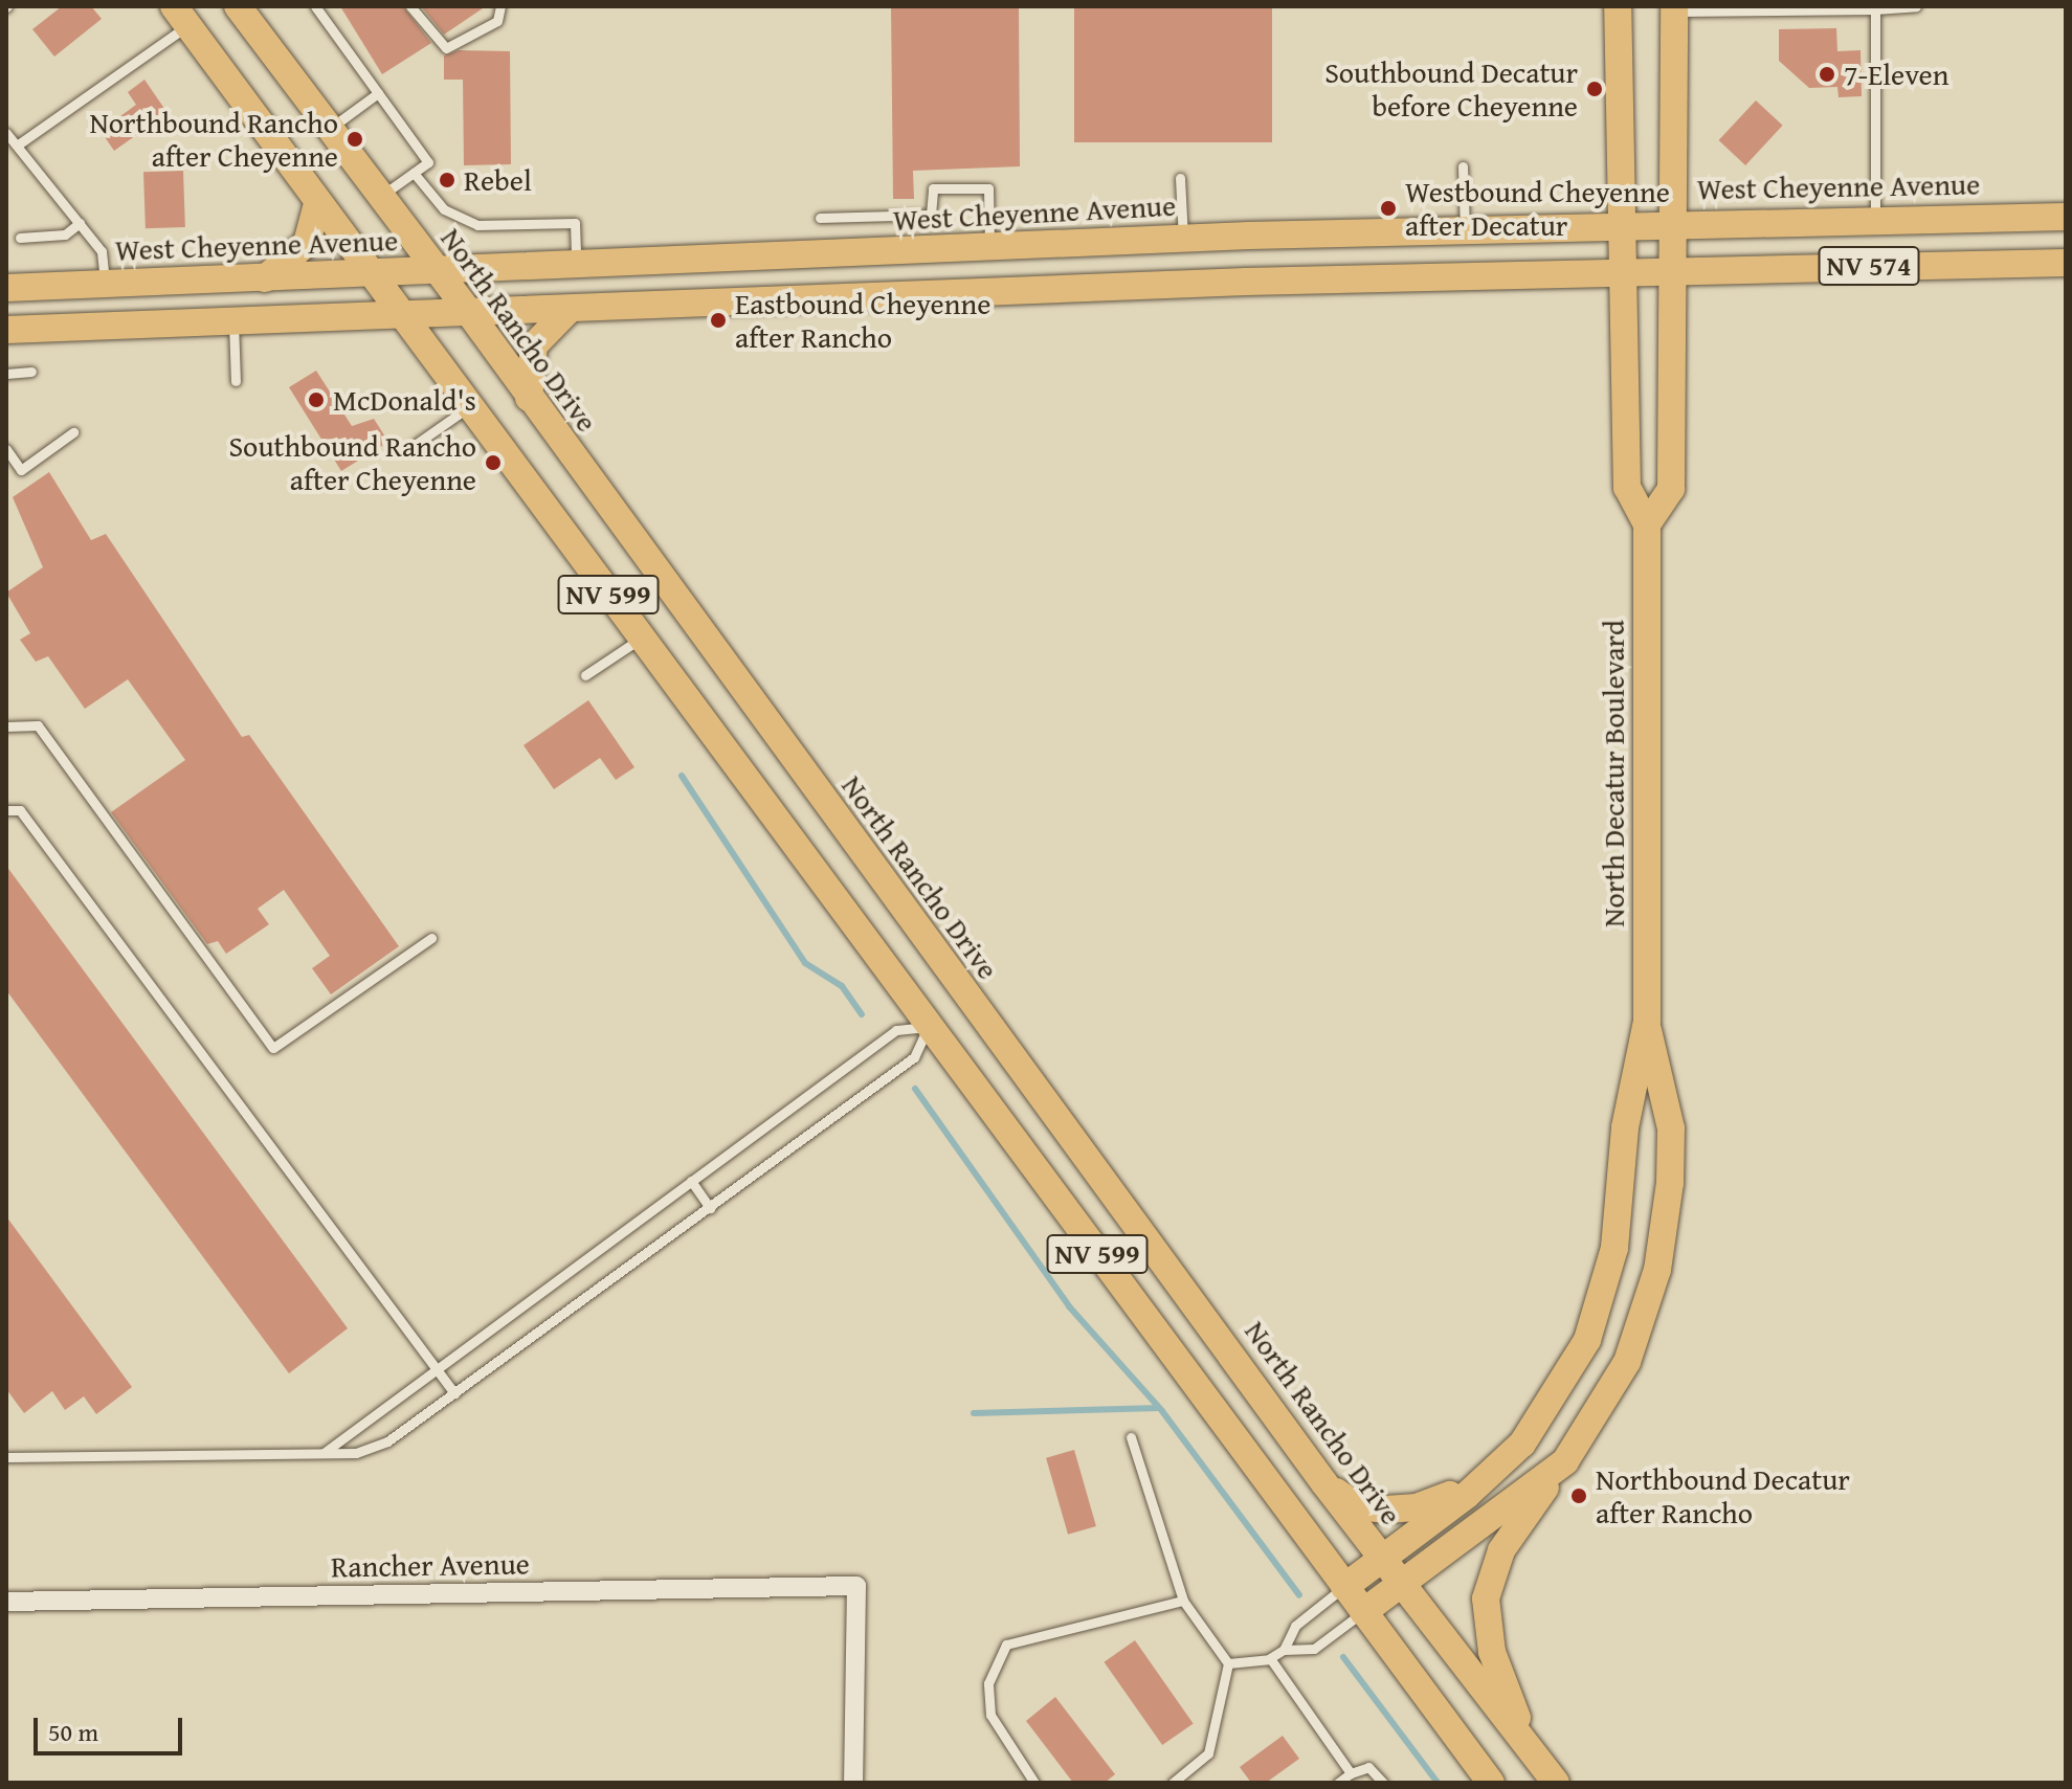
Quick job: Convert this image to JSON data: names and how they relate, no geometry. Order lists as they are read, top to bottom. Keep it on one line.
{"streets":{"main road":["West Cheyenne Avenue","NV 574","North Rancho Drive","NV 599","North Decatur Boulevard"],"street":["Rancher Avenue"]},"crossings":[["West Cheyenne Avenue","North Rancho Drive"],["West Cheyenne Avenue","NV 599"],["West Cheyenne Avenue","North Decatur Boulevard"],["NV 574","North Decatur Boulevard"],["North Rancho Drive","North Decatur Boulevard"],["NV 599","North Decatur Boulevard"]],"places":["7-Eleven","Southbound Decatur before Cheyenne","Northbound Rancho after Cheyenne","Rebel","Westbound Cheyenne after Decatur","Eastbound Cheyenne after Rancho","McDonald's","Southbound Rancho after Cheyenne","Northbound Decatur after Rancho"],"scale_bar":"50 m"}
